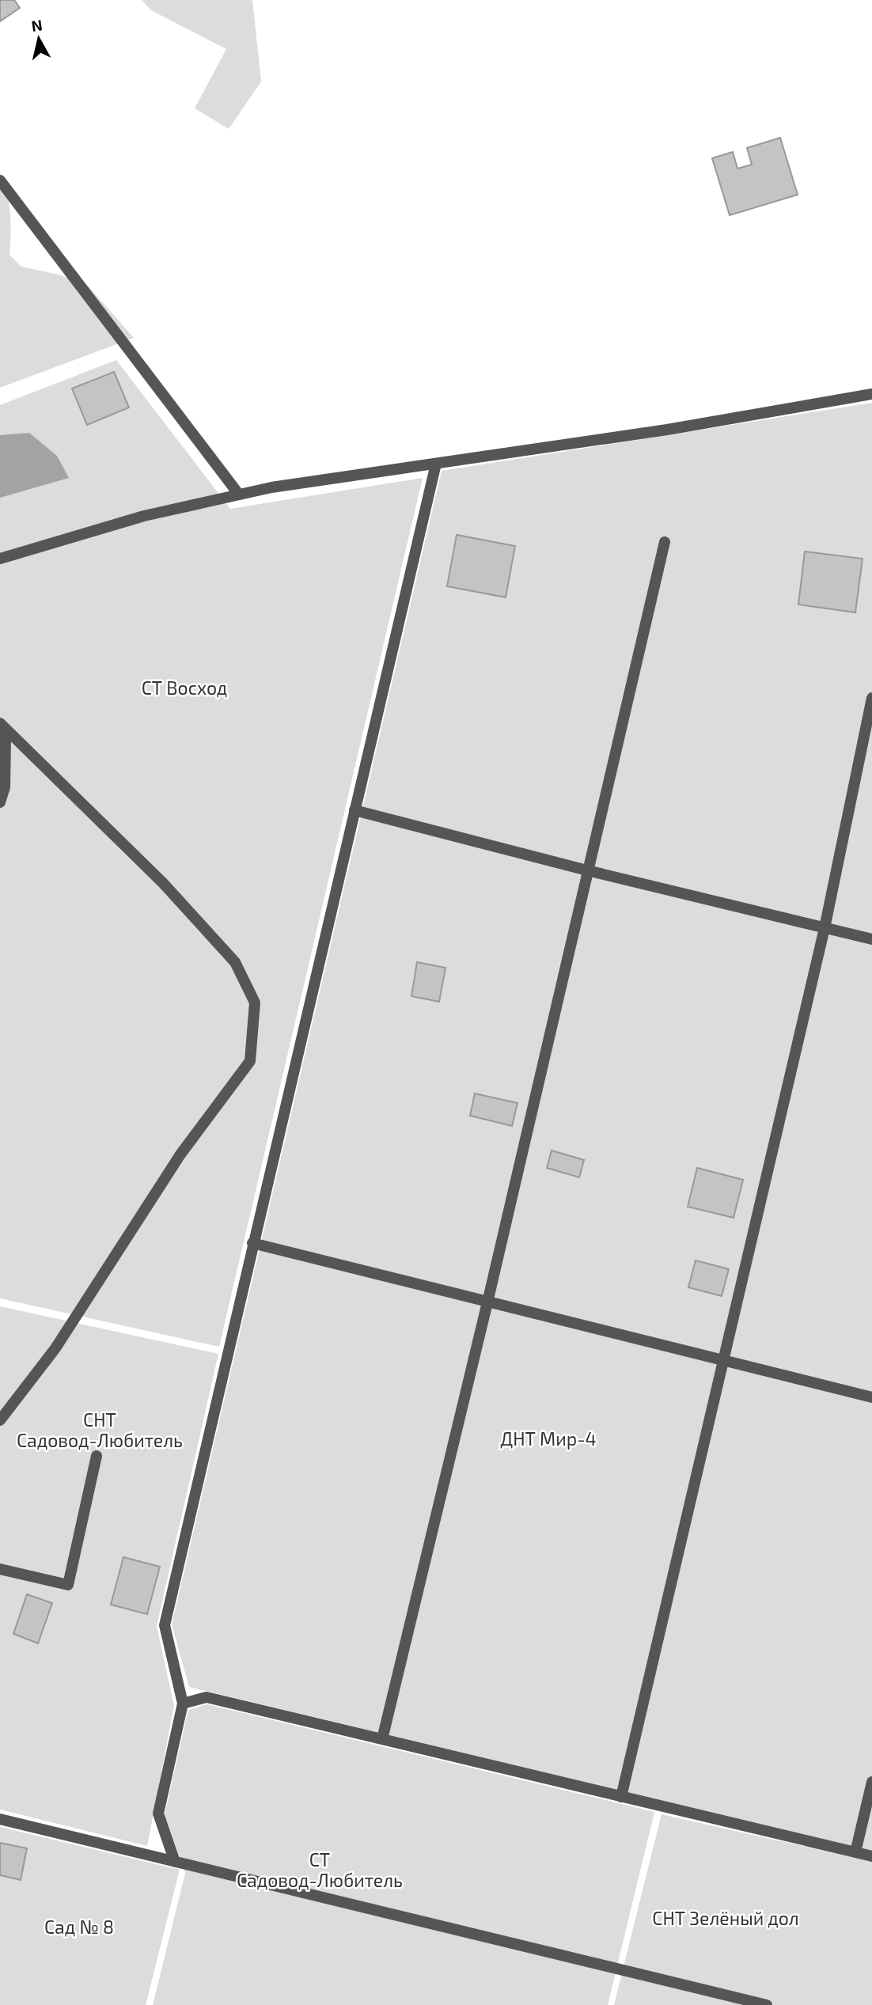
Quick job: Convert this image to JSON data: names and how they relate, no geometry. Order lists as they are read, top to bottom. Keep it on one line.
{"parks":["СТ Восход","СНТ Садовод-Любитель","ДНТ Мир-4","СТ Садовод-Любитель","СНТ Зелёный дол","Сад № 8"],"north":"top"}
